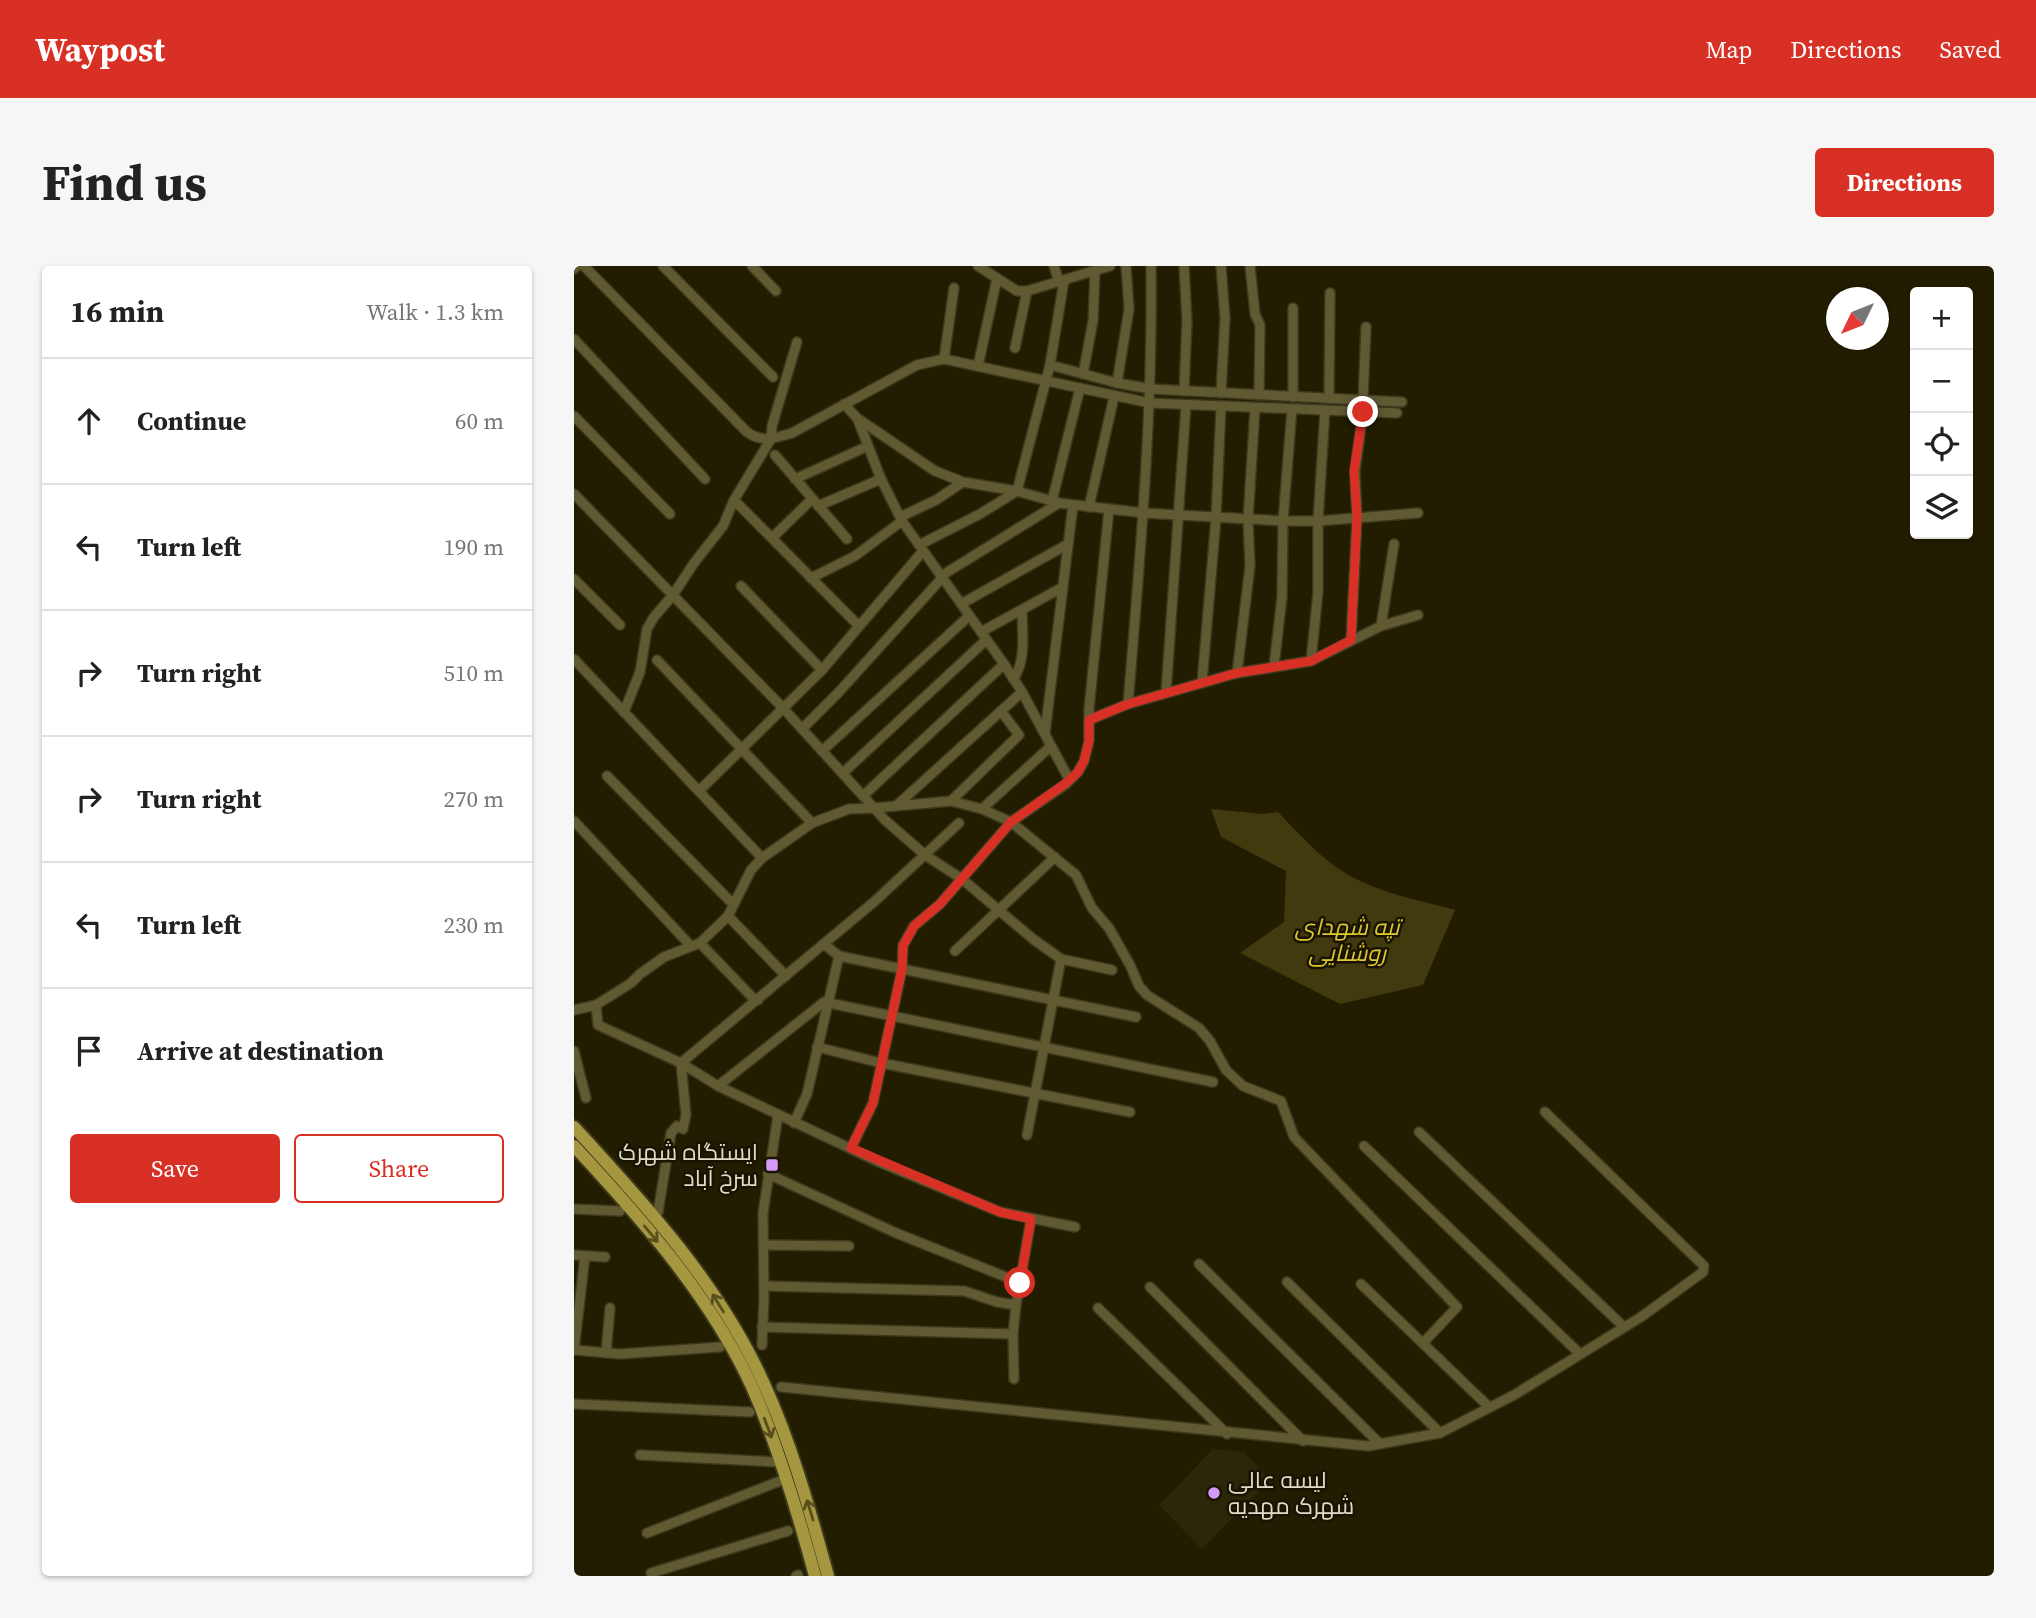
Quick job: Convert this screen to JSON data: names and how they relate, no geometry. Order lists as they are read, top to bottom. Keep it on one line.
{"parks":["تپه شهدای روشنایی"],"places":{"transit":["ایستگاه شهرک سرخ آباد"],"other":["لیسه عالی شهرک مهدیه"]},"north":"bottom left","page":{"header":"Waypost","nav":["Map","Directions","Saved"],"buttons":["Directions",["Save","Share"]],"title":"Find us","heading":["16 min","Walk · 1.3 km"],"map_buttons":["+","−"],"list":[["Continue","60 m"],["Turn left","190 m"],["Turn right","510 m"],["Turn right","270 m"],["Turn left","230 m"],"Arrive at destination"]}}
